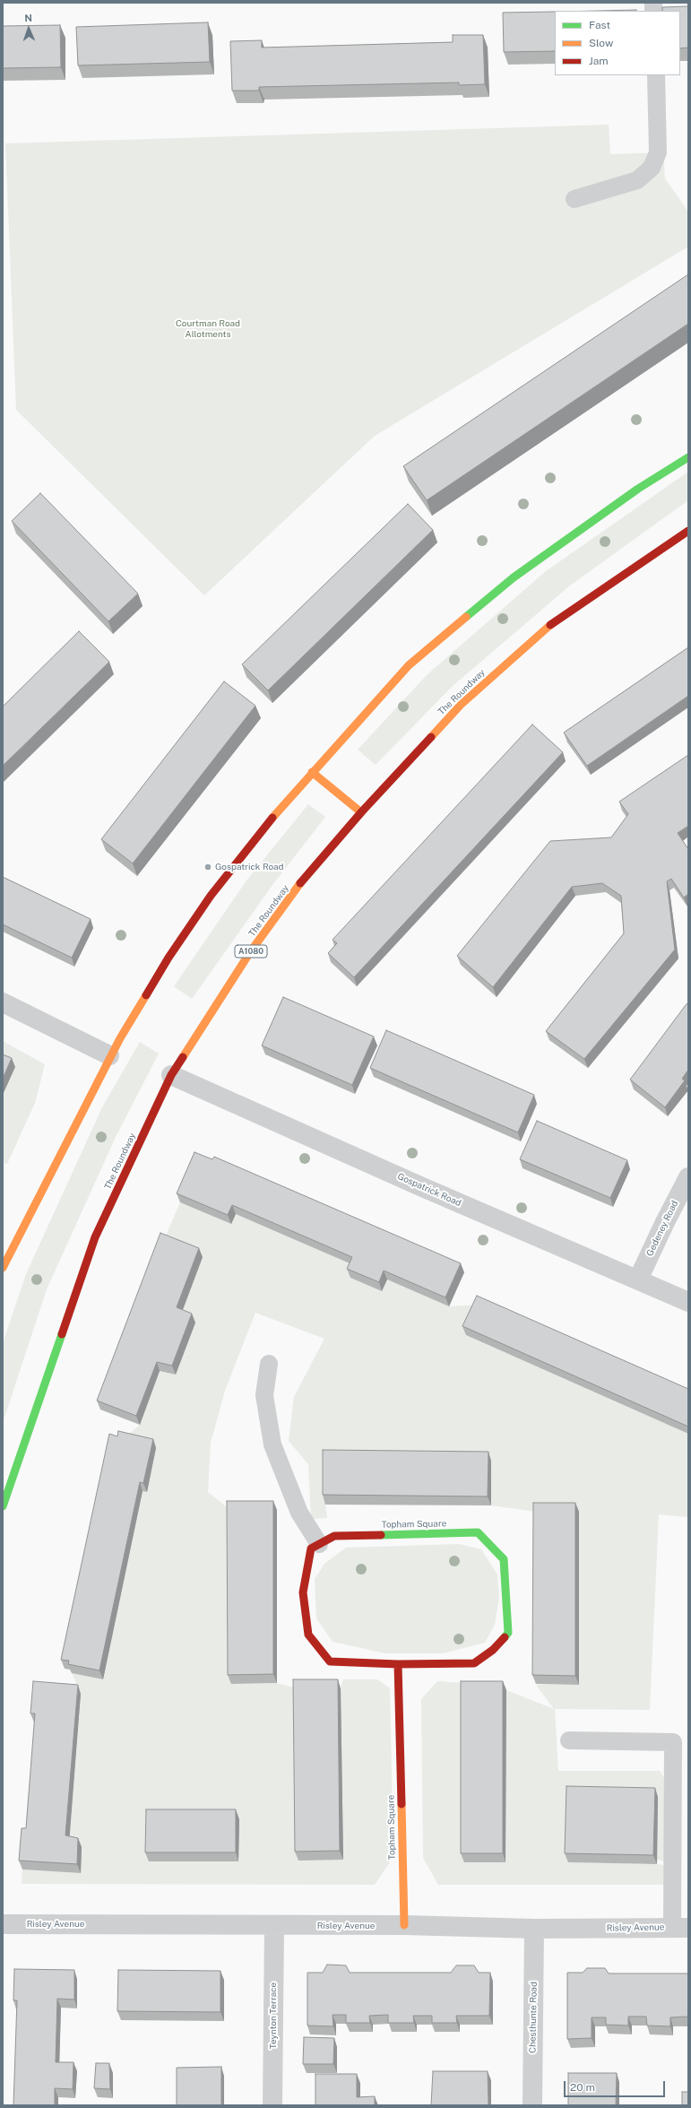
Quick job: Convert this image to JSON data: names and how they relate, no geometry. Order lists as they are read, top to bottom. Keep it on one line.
{"streets":{"main road":["The Roundway","A1080","Topham Square"],"street":["Gospatrick Road","Gedeney Road","Risley Avenue","Teynton Terrace","Chesthunte Road"]},"crossings":[["The Roundway","Gospatrick Road"],["Gospatrick Road","Gedeney Road"],["Topham Square","Risley Avenue"],["Risley Avenue","Teynton Terrace"],["Risley Avenue","Chesthunte Road"]],"parks":["Courtman Road Allotments"],"places":["Gospatrick Road"],"legend":["Fast","Slow","Jam"],"scale_bar":"20 m","north":"top"}
